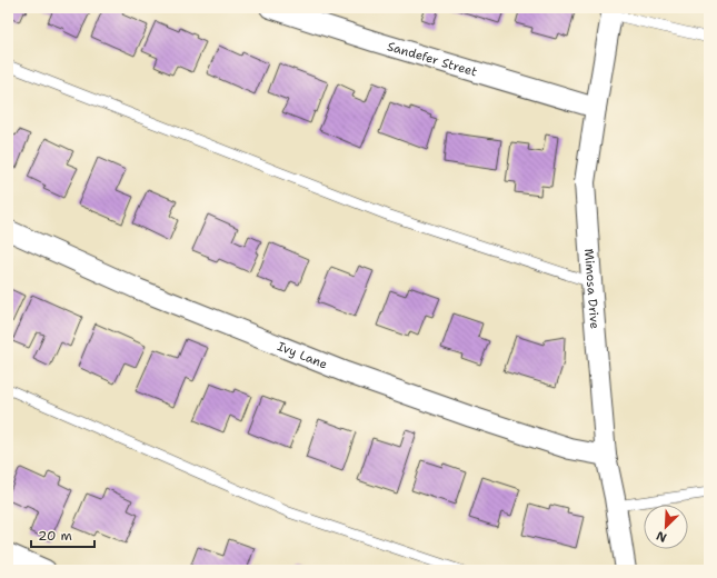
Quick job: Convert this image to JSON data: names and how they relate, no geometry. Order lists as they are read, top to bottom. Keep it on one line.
{"streets":{"street":["Sandefer Street","Mimosa Drive","Ivy Lane"]},"crossings":[["Sandefer Street","Mimosa Drive"],["Mimosa Drive","Ivy Lane"]],"scale_bar":"20 m","north":"bottom left"}
